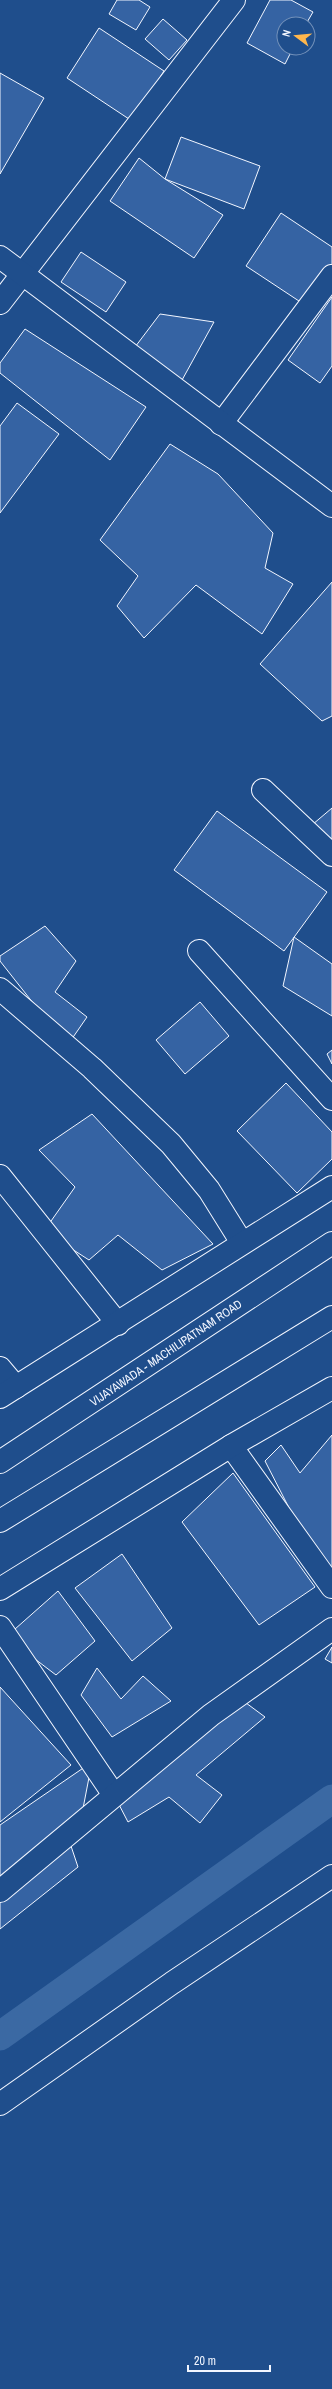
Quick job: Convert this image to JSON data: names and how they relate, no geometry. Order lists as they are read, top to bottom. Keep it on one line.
{"streets":{"main road":["VIJAYAWADA - MACHILIPATNAM ROAD"]},"scale_bar":"20 m","north":"left"}
